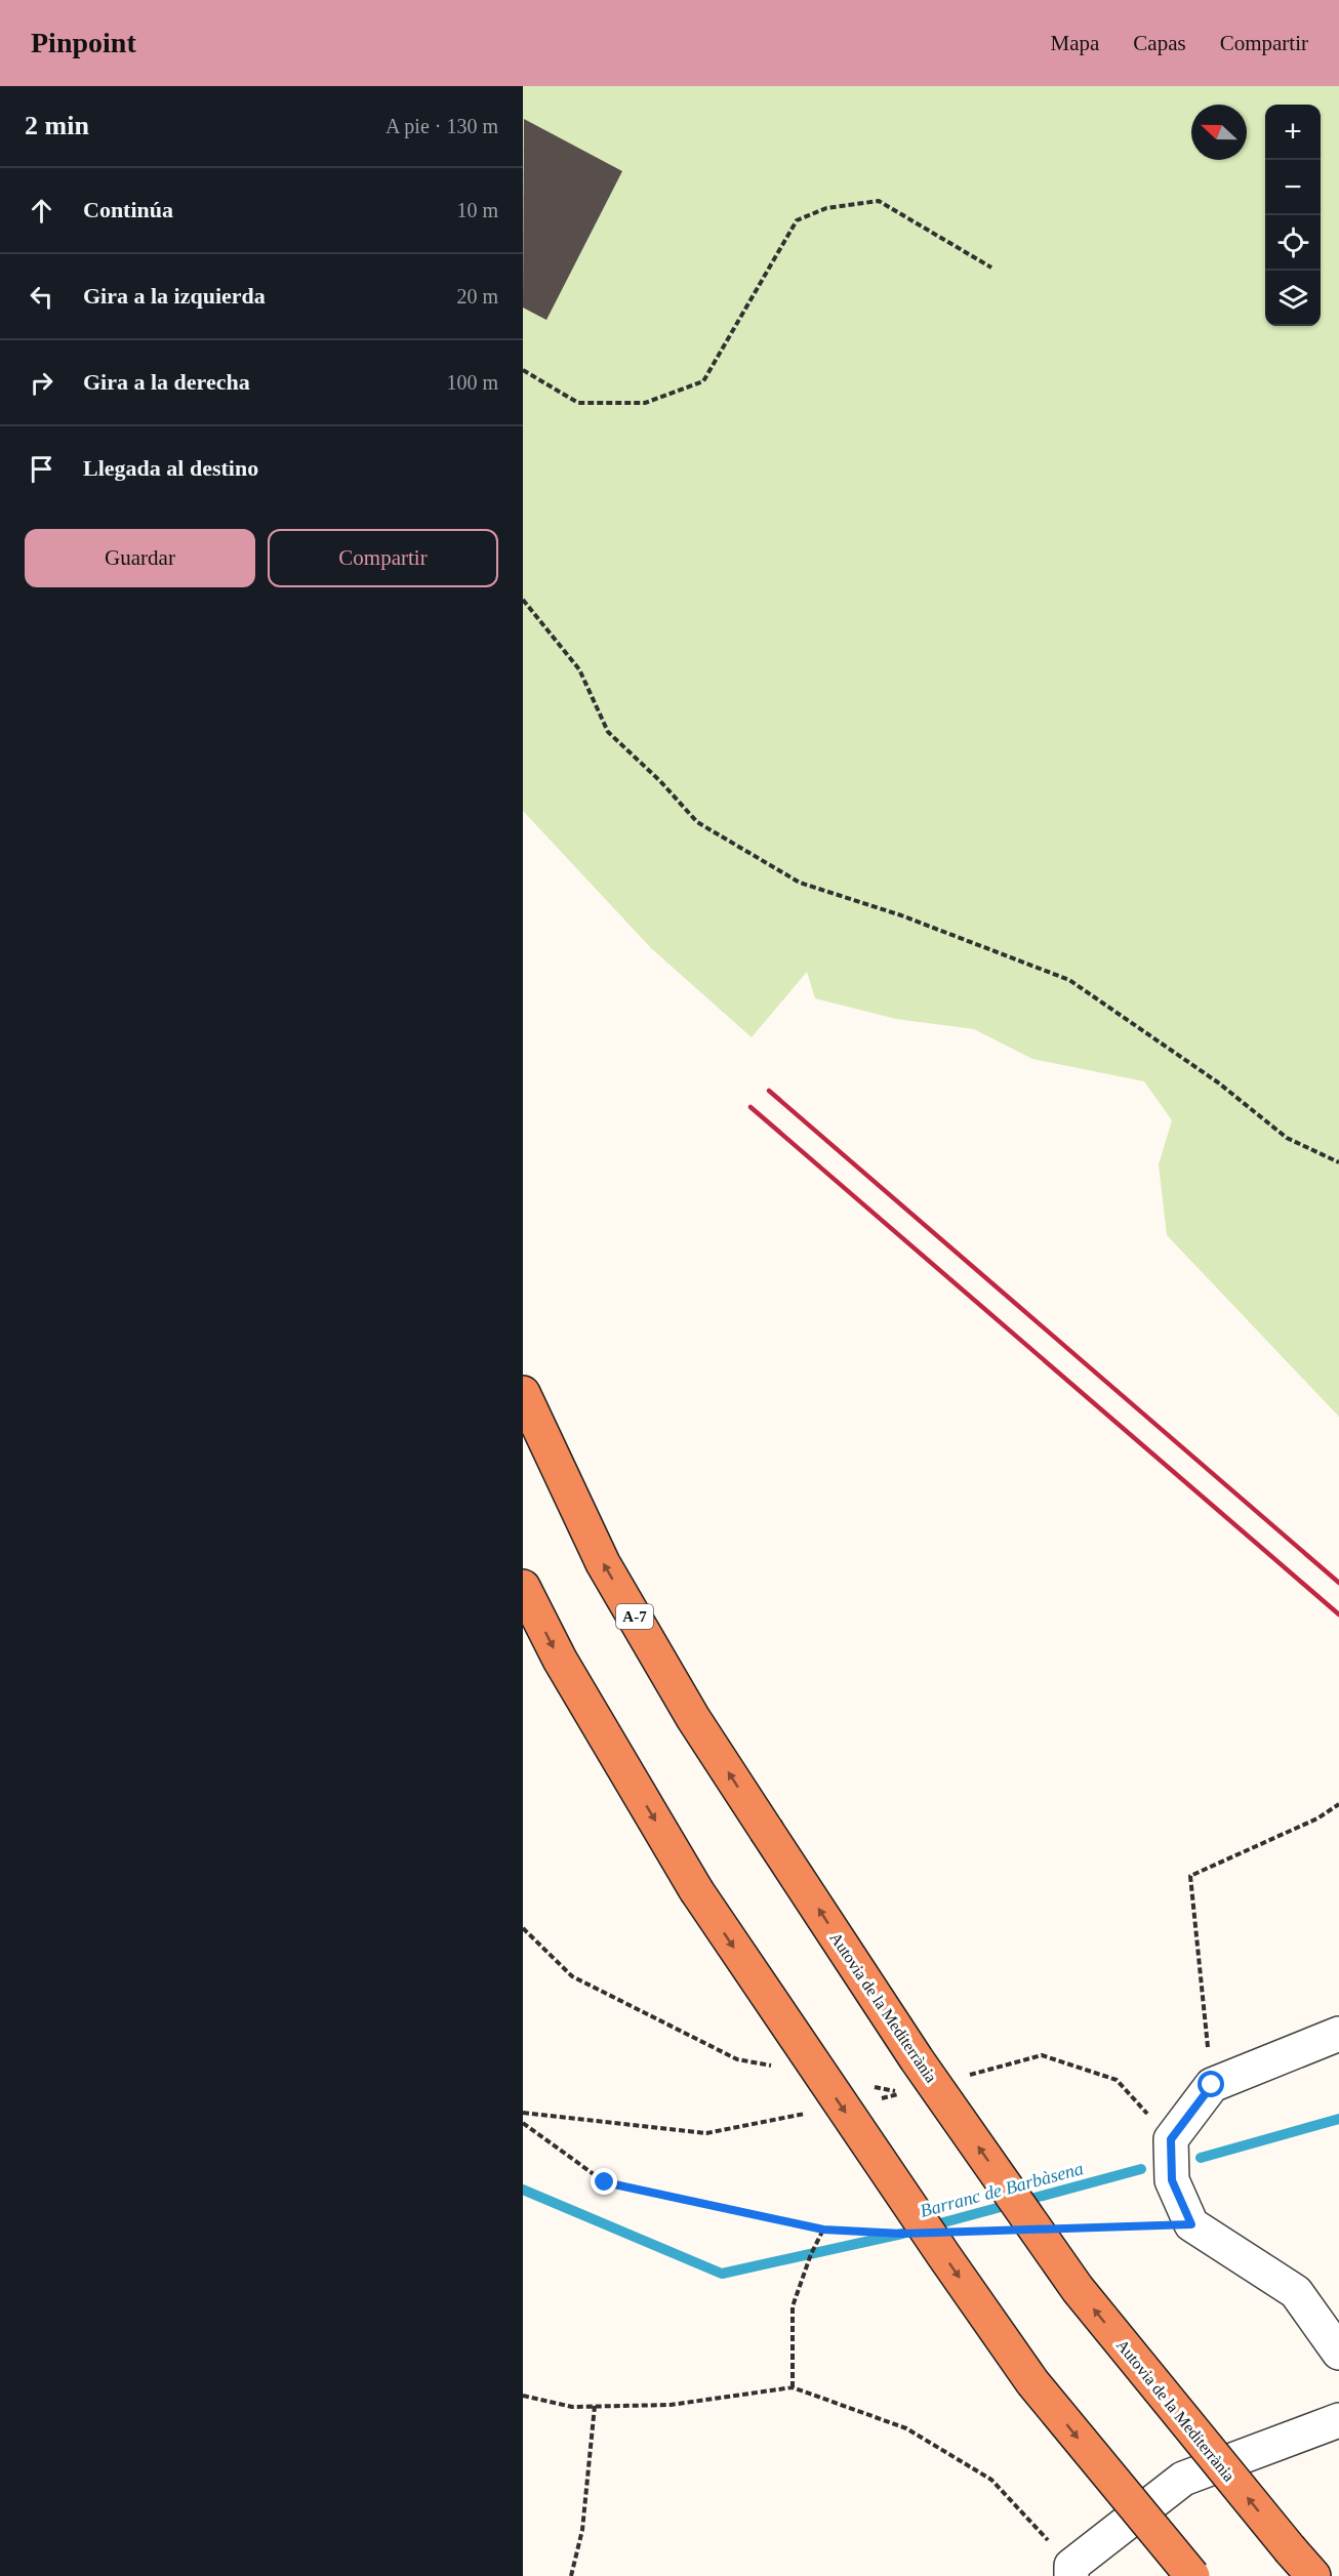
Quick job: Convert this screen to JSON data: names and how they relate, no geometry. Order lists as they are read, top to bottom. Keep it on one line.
{"streets":{"highway":["A-7","Autovia de la Mediterrània"]},"water":["Barranc de Barbàsena"],"north":"left","page":{"header":"Pinpoint","nav":["Mapa","Capas","Compartir"],"heading":["2 min","A pie · 130 m"],"map_buttons":["+","−"],"list":[["Continúa","10 m"],["Gira a la izquierda","20 m"],["Gira a la derecha","100 m"],"Llegada al destino"],"buttons":["Guardar","Compartir"]}}
